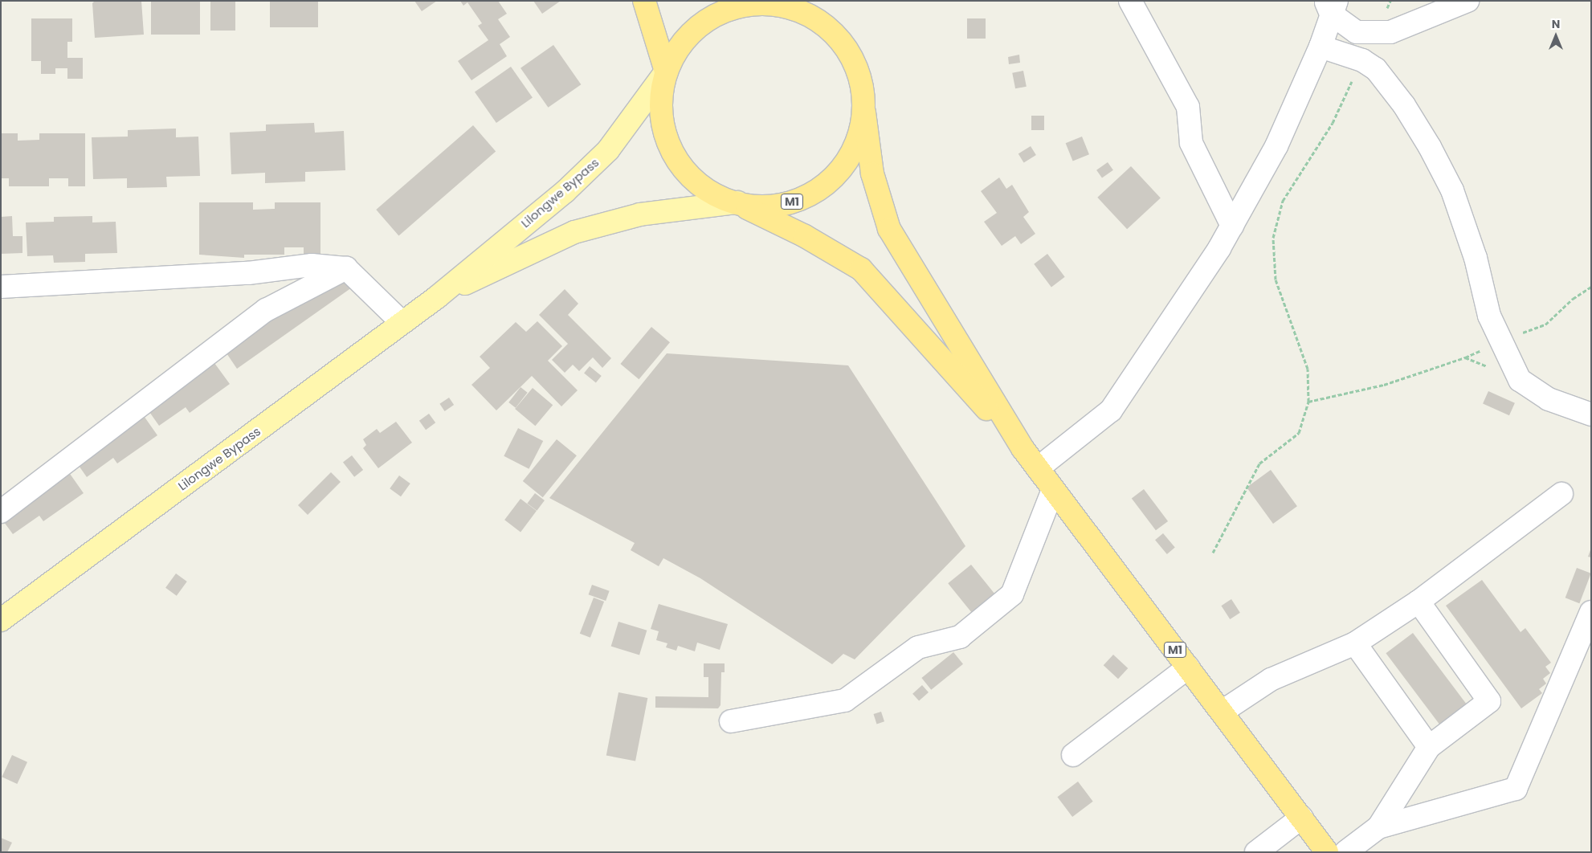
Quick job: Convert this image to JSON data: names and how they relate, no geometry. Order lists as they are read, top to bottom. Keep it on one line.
{"streets":{"highway":["M1"],"main road":["Lilongwe Bypass"]},"crossings":[["Lilongwe Bypass","M1"]],"north":"top"}
